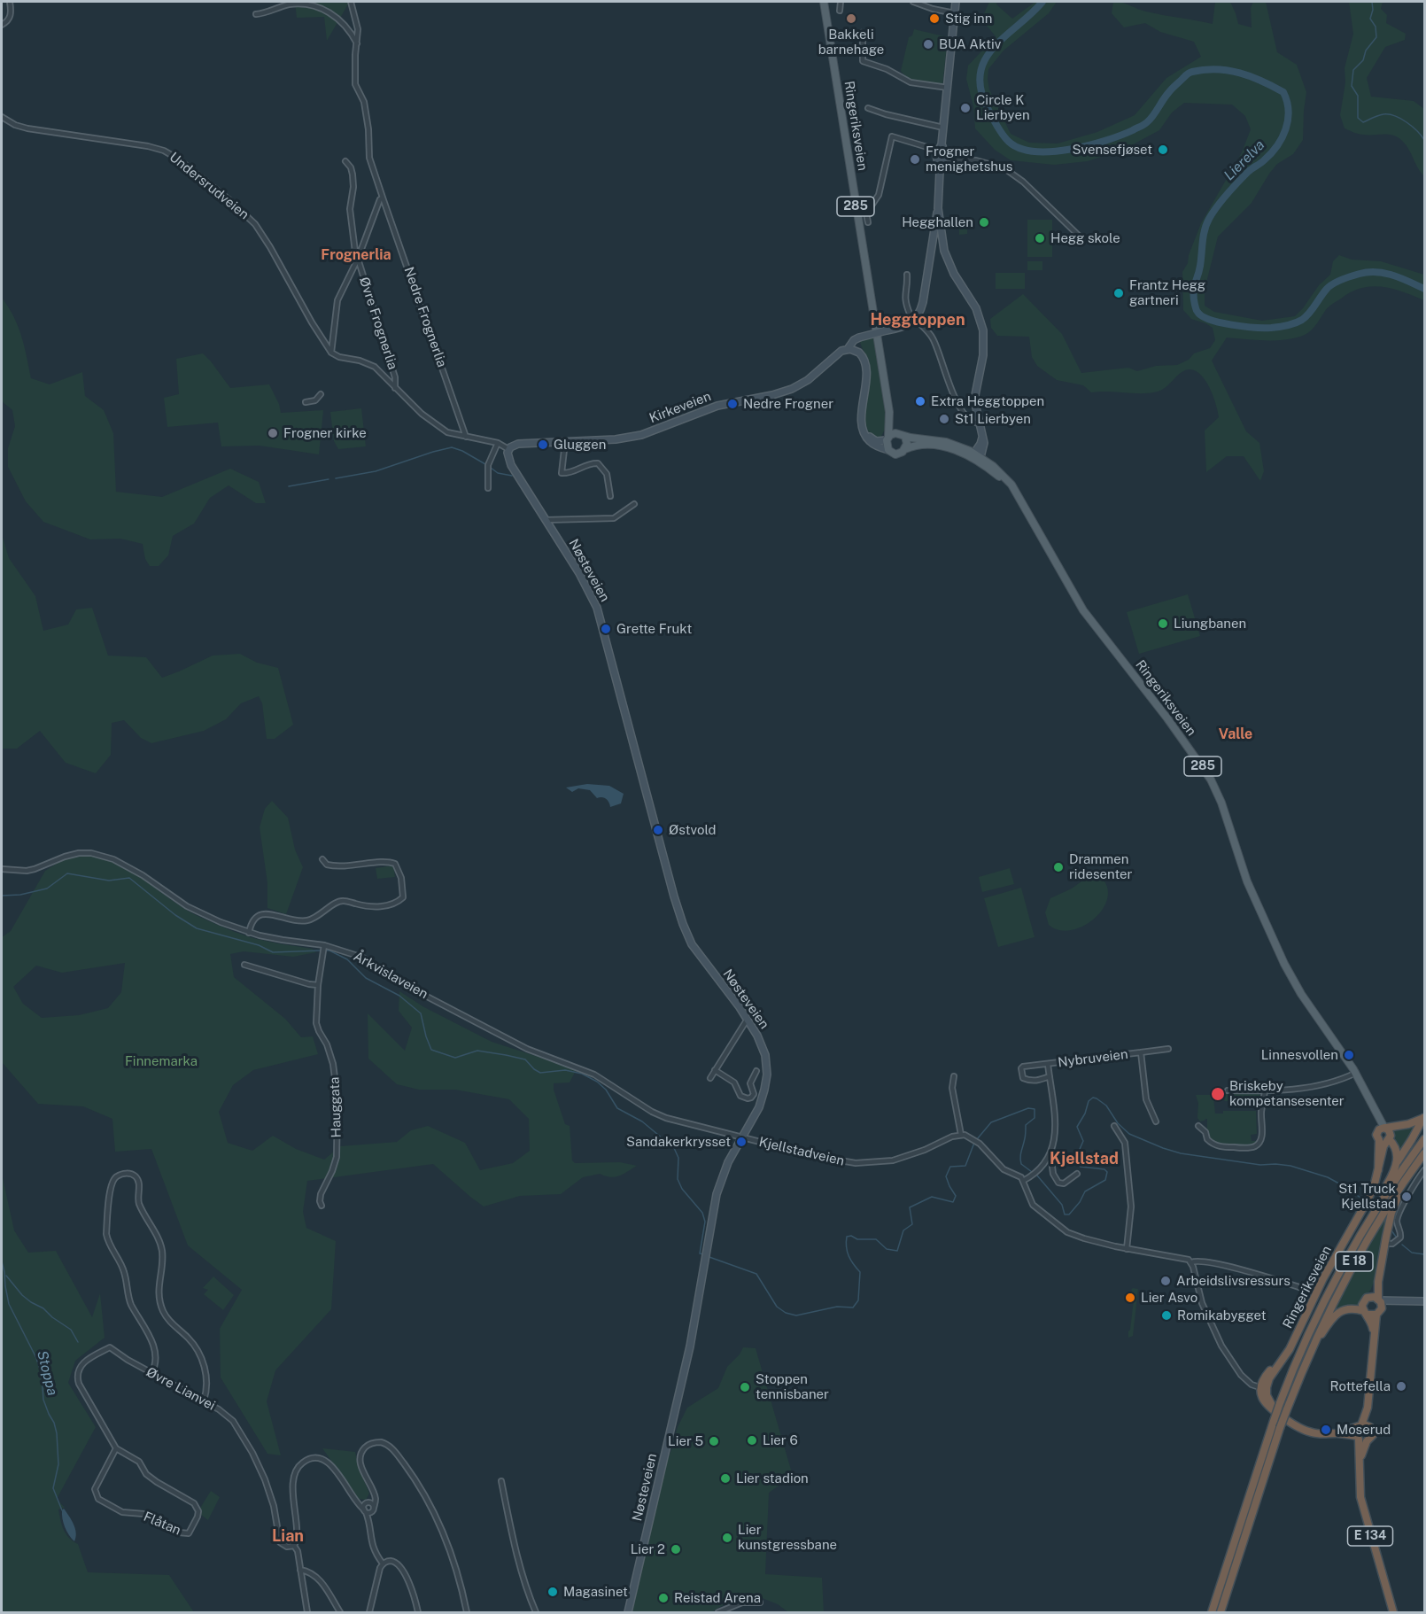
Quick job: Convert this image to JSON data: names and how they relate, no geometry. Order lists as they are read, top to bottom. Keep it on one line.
{"streets":{"highway":["Ringeriksveien","E 18","E 134"],"main road":["285","Kirkeveien","Nøsteveien"],"street":["Undersrudveien","Nedre Frognerlia","Øvre Frognerlia","Årkvislaveien","Nybruveien","Hauggata","Kjellstadveien","Øvre Lianvei","Flåtan"]},"crossings":[["Ringeriksveien","285"],["Ringeriksveien","E 18"],["Kirkeveien","Nøsteveien"],["Nøsteveien","Årkvislaveien"],["Nøsteveien","Kjellstadveien"],["Årkvislaveien","Hauggata"],["Årkvislaveien","Kjellstadveien"],["Øvre Lianvei","Flåtan"]],"districts":["Frognerlia","Heggtoppen","Valle","Kjellstad","Lian"],"water":["Lierelva","Stoppa"],"parks":["Finnemarka"],"places":["Bakkeli barnehage","Stig inn","BUA Aktiv","Circle K Lierbyen","Svensefjøset","Frogner menighetshus","Hegghallen","Hegg skole","Frantz Hegg gartneri","Extra Heggtoppen","Nedre Frogner","St1 Lierbyen","Frogner kirke","Gluggen","Liungbanen","Grette Frukt","Østvold","Drammen ridesenter","Linnesvollen","Briskeby kompetansesenter","Sandakerkrysset","St1 Truck Kjellstad","Arbeidslivsressurs","Lier Asvo","Romikabygget","Rottefella","Stoppen tennisbaner","Moserud","Lier 6","Lier 5","Lier stadion","Lier kunstgressbane","Lier 2","Magasinet","Reistad Arena"]}
